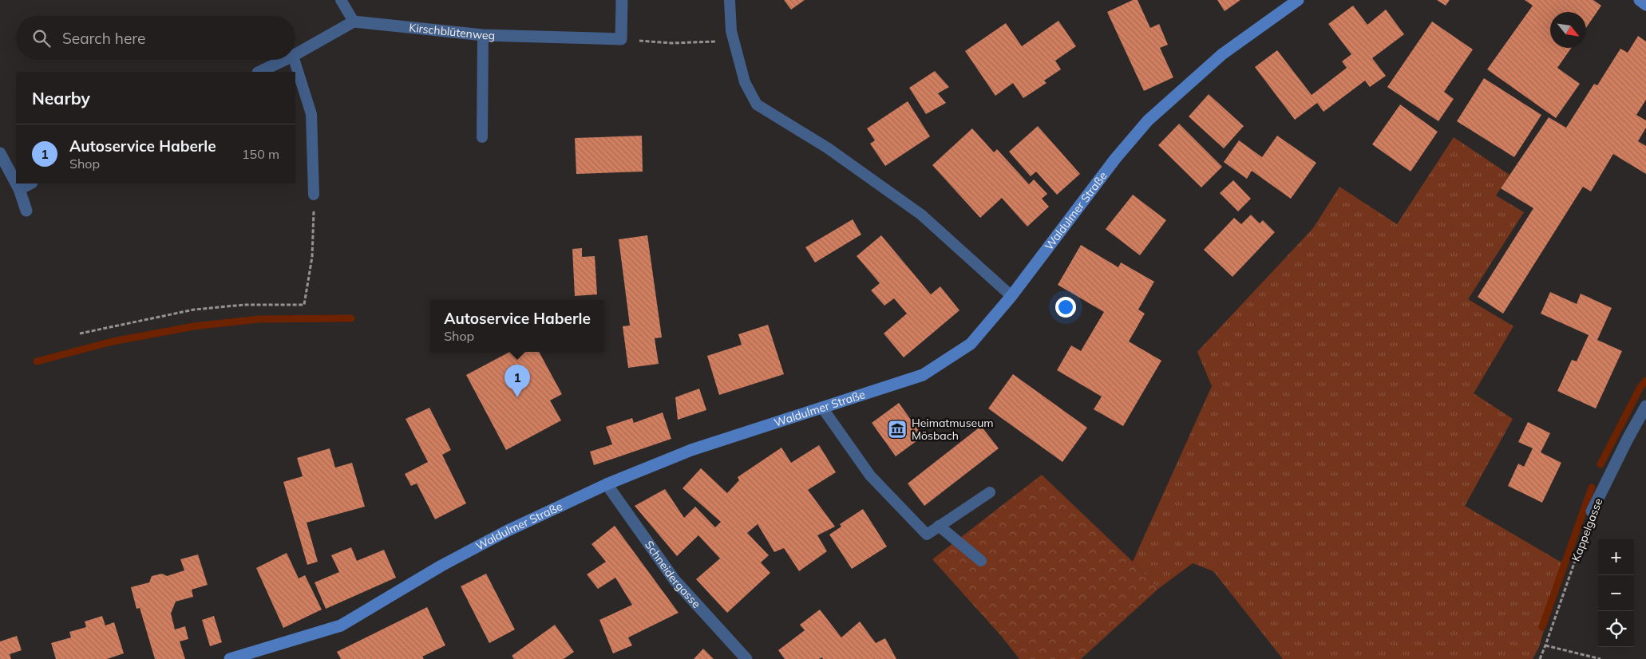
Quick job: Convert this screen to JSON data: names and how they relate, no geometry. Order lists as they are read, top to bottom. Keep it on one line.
{"streets":{"street":["Kirschblütenweg","Waldulmer Straße","Kappelgasse","Schneidergasse"]},"crossings":[["Waldulmer Straße","Schneidergasse"]],"places":{"museum":["Heimatmuseum Mösbach"]},"north":"bottom right","page":{"search":"Search here","heading":"Nearby","list":[{"mark":"1","name":"Autoservice Haberle","note":"Shop","value":"150 m"}],"popup":["Autoservice Haberle","Shop"],"pins":"1","map_buttons":["+","−"]}}
